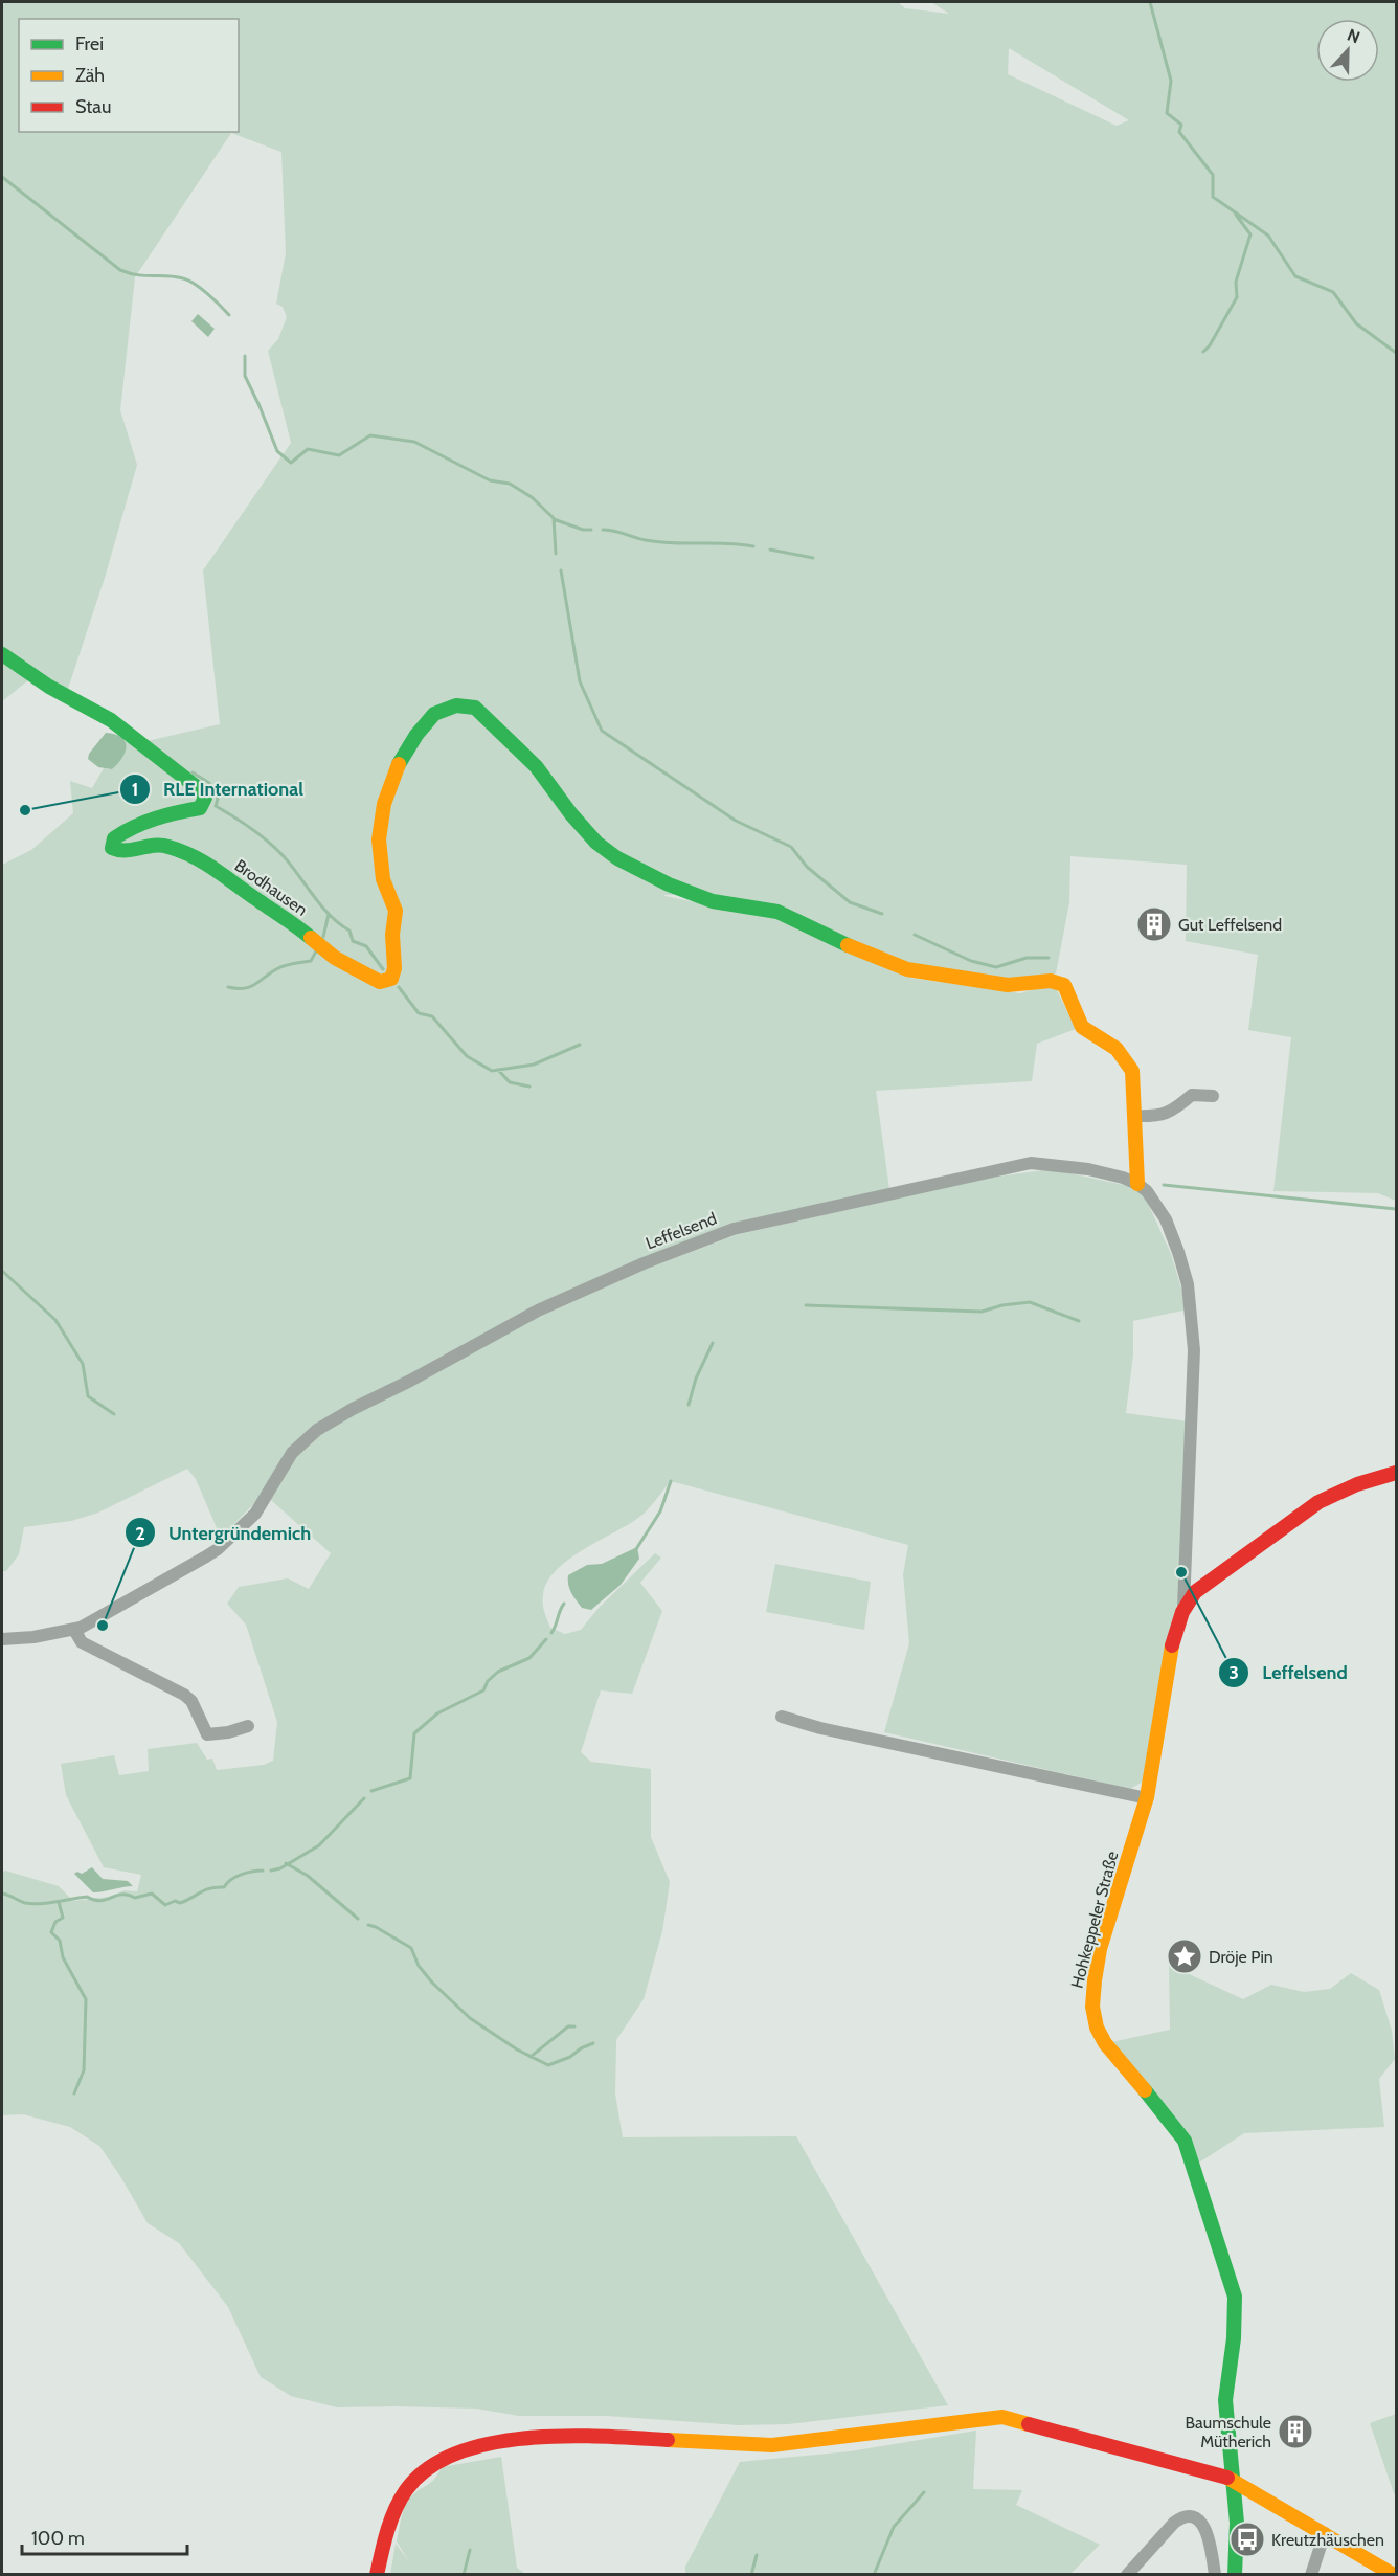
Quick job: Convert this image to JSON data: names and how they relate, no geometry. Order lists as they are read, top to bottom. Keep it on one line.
{"streets":{"street":["Brodhausen","Leffelsend","Hohkeppeler Straße"]},"places":{"other":["RLE International","Leffelsend","Untergründemich"],"building":["Gut Leffelsend","Baumschule Mütherich"],"place":["Dröje Pin"],"bus stop":["Kreutzhäuschen"]},"legend":["Frei","Zäh","Stau"],"scale_bar":"100 m","north":"top"}
